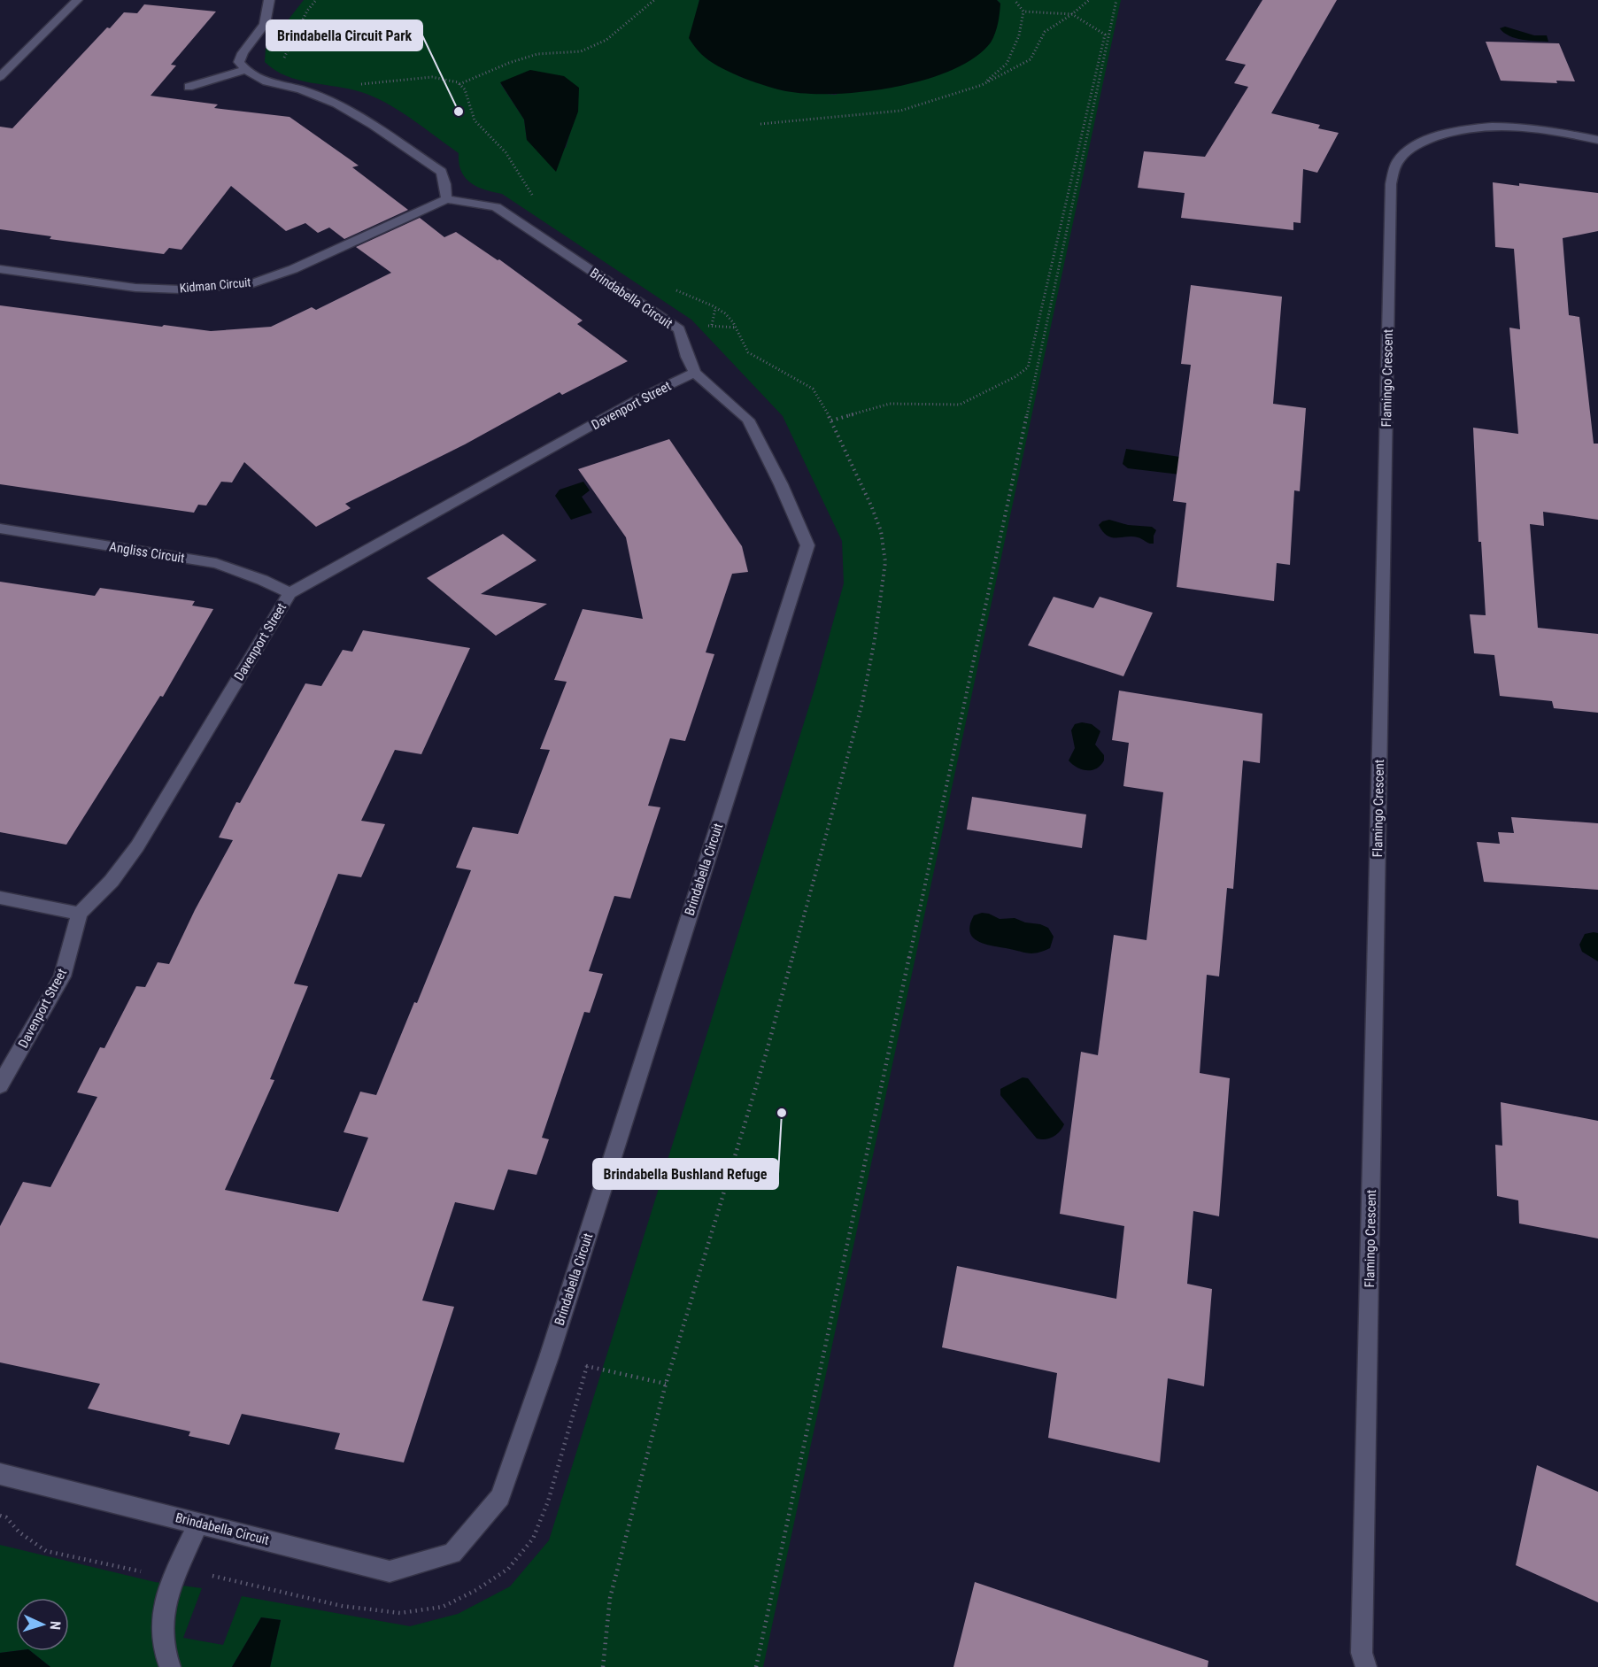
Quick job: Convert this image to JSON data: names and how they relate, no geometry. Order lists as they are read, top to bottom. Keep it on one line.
{"streets":{"street":["Kidman Circuit","Brindabella Circuit","Flamingo Crescent","Davenport Street","Angliss Circuit"]},"crossings":[["Kidman Circuit","Brindabella Circuit"],["Brindabella Circuit","Davenport Street"],["Davenport Street","Angliss Circuit"]],"places":["Brindabella Circuit Park","Brindabella Bushland Refuge"],"north":"right"}
